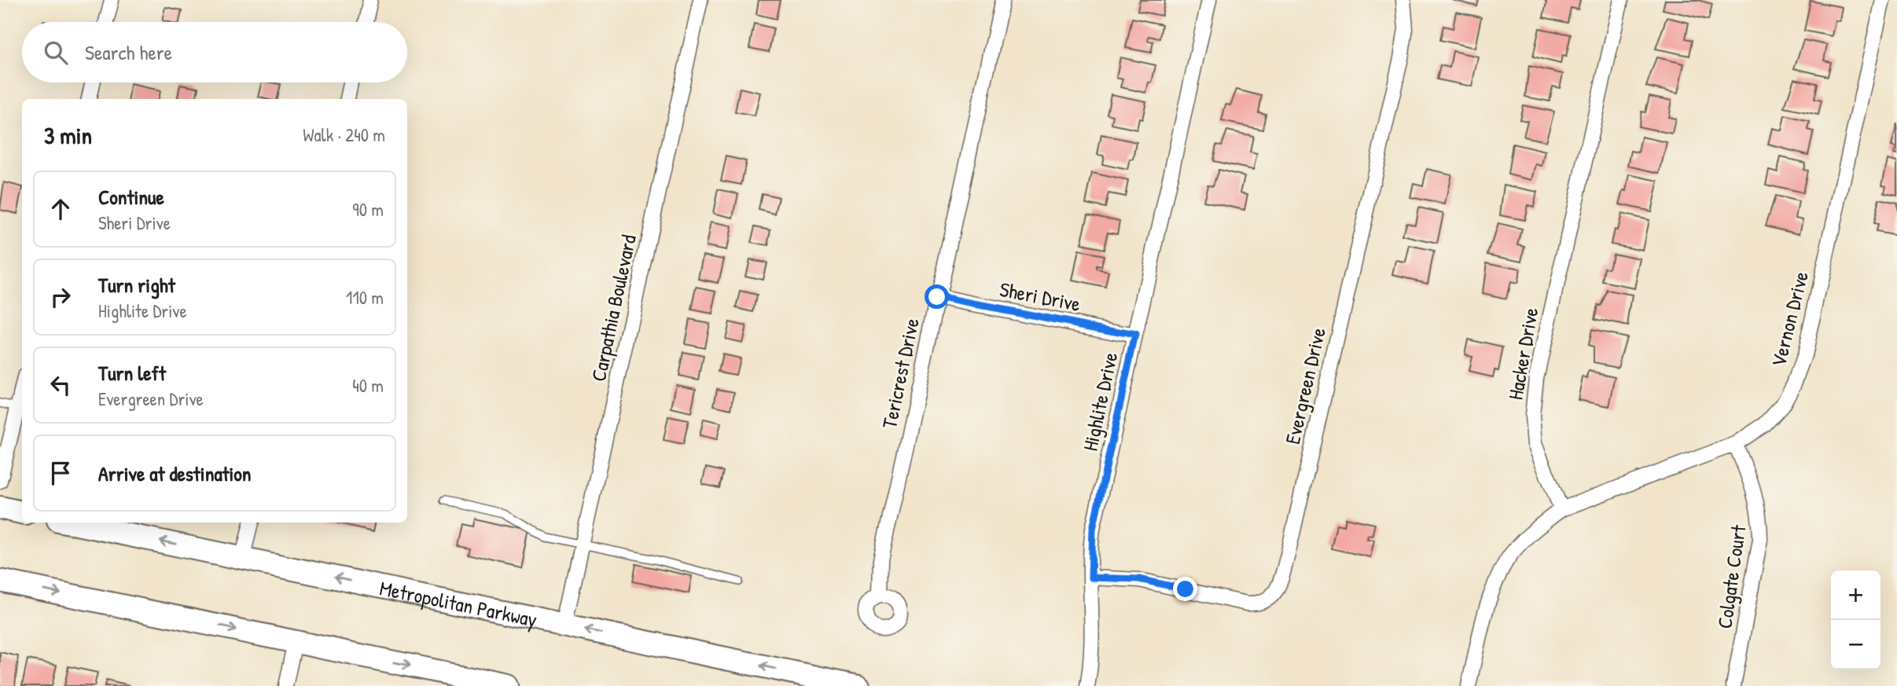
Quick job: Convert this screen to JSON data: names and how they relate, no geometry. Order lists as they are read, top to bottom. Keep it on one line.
{"streets":{"main road":["Metropolitan Parkway"],"street":["Sheri Drive","Carpathia Boulevard","Vernon Drive","Hacker Drive","Tericrest Drive","Evergreen Drive","Highlite Drive","Colgate Court"]},"crossings":[["Sheri Drive","Tericrest Drive"],["Sheri Drive","Highlite Drive"],["Carpathia Boulevard","Metropolitan Parkway"],["Vernon Drive","Hacker Drive"],["Vernon Drive","Colgate Court"],["Evergreen Drive","Highlite Drive"]],"page":{"search":"Search here","heading":["3 min","Walk · 240 m"],"list":[["Continue","Sheri Drive","90 m"],["Turn right","Highlite Drive","110 m"],["Turn left","Evergreen Drive","40 m"],"Arrive at destination"],"map_buttons":["+","−"]}}
